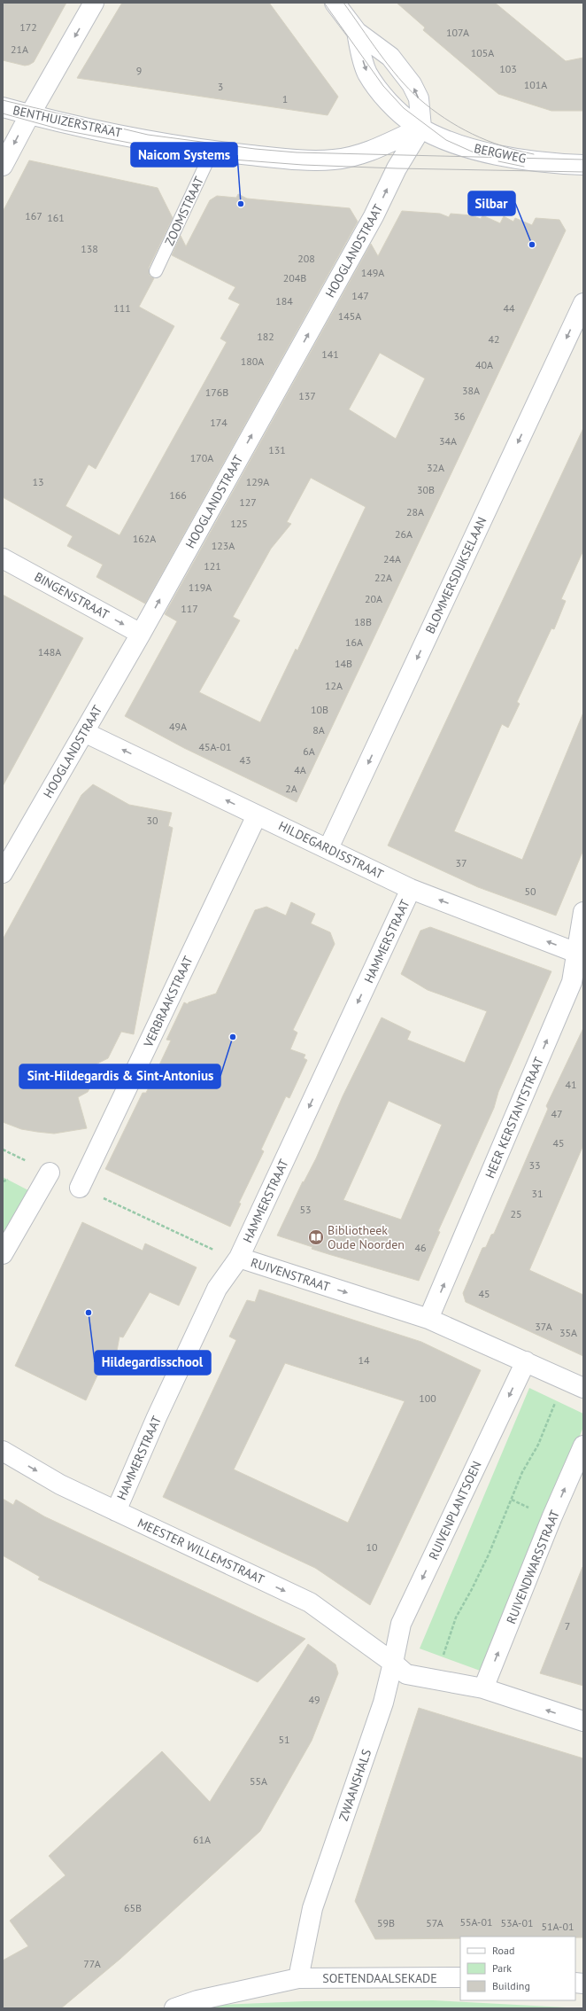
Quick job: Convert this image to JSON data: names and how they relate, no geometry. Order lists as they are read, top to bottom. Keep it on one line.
{"streets":{"street":["BENTHUIZERSTRAAT","BERGWEG","HOOGLANDSTRAAT","BLOMMERSDIJKSELAAN","BINGENSTRAAT","HILDEGARDISSTRAAT","HAMMERSTRAAT","VERBRAAKSTRAAT","HEER KERSTANTSTRAAT","RUIVENSTRAAT","RUIVENPLANTSOEN","MEESTER WILLEMSTRAAT","RUIVENDWARSSTRAAT","ZWAANSHALS","SOETENDAALSEKADE"],"lane":["ZOOMSTRAAT"]},"crossings":[["BENTHUIZERSTRAAT","BERGWEG"],["BENTHUIZERSTRAAT","ZOOMSTRAAT"],["BENTHUIZERSTRAAT","HOOGLANDSTRAAT"],["BERGWEG","HOOGLANDSTRAAT"],["HOOGLANDSTRAAT","BINGENSTRAAT"],["HOOGLANDSTRAAT","HILDEGARDISSTRAAT"],["BLOMMERSDIJKSELAAN","HILDEGARDISSTRAAT"],["HILDEGARDISSTRAAT","HAMMERSTRAAT"],["HILDEGARDISSTRAAT","VERBRAAKSTRAAT"],["HILDEGARDISSTRAAT","HEER KERSTANTSTRAAT"],["HAMMERSTRAAT","RUIVENSTRAAT"],["HAMMERSTRAAT","MEESTER WILLEMSTRAAT"],["VERBRAAKSTRAAT","RUIVENSTRAAT"],["HEER KERSTANTSTRAAT","RUIVENSTRAAT"],["RUIVENSTRAAT","RUIVENPLANTSOEN"],["RUIVENPLANTSOEN","MEESTER WILLEMSTRAAT"],["RUIVENPLANTSOEN","ZWAANSHALS"],["MEESTER WILLEMSTRAAT","ZWAANSHALS"],["ZWAANSHALS","SOETENDAALSEKADE"]],"one_way":["HOOGLANDSTRAAT","BLOMMERSDIJKSELAAN","BINGENSTRAAT","HILDEGARDISSTRAAT","HAMMERSTRAAT","HEER KERSTANTSTRAAT","RUIVENSTRAAT","RUIVENPLANTSOEN","MEESTER WILLEMSTRAAT","RUIVENDWARSSTRAAT"],"places":{"other":["Naicom Systems","Silbar","Sint-Hildegardis & Sint-Antonius","Hildegardisschool"],"library":["Bibliotheek Oude Noorden"]},"house_numbers":["172","107A","21A","105A","103","9","101A","3","1","167","161","138","208","149A","204B","147","184","111","44","145A","182","42","141","180A","40A","38A","176B","137","36","174","34A","131","170A","32A","13","129A","30B","166","127","28A","125","26A","162A","123A","24A","121","22A","119A","20A","117","18B","16A","148A","14B","12A","10B","49A","8A","45A-01","6A","43","4A","2A","30","37","50","41","47","45","33","31","53","25","46","45","37A","35A","14","100","10","7","49","51","55A","61A","65B","55A-01","59B","57A","53A-01","51A-01","77A"],"legend":["Road","Park","Building"]}
